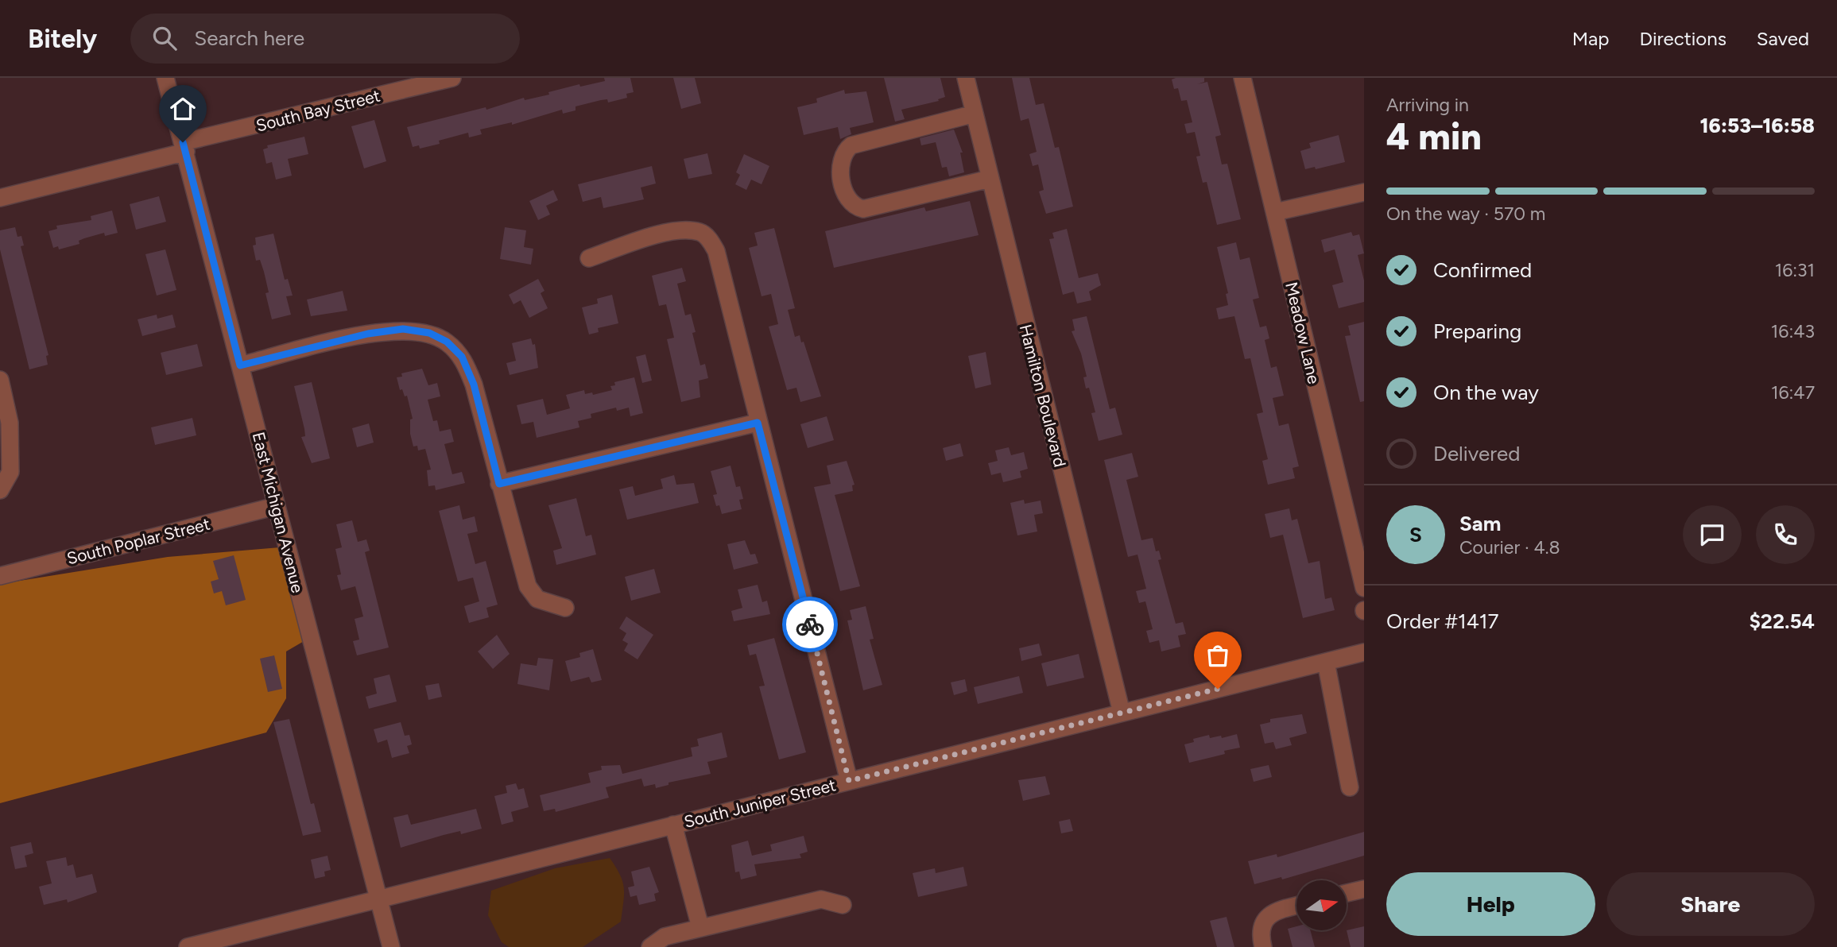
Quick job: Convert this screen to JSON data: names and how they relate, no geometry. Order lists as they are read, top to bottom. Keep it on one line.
{"streets":{"street":["South Bay Street","Meadow Lane","Hamilton Boulevard","East Michigan Avenue","South Poplar Street","South Juniper Street"]},"crossings":[["South Bay Street","East Michigan Avenue"],["Hamilton Boulevard","South Juniper Street"],["East Michigan Avenue","South Poplar Street"],["East Michigan Avenue","South Juniper Street"]],"north":"right","page":{"header":"Bitely","search":"Search here","nav":["Map","Directions","Saved"],"heading":["4 min","Arriving in","16:53–16:58"],"panel":["Sam","Courier · 4.8","Order #1417","$22.54"],"bar":"On the way · 570 m","list":[["Confirmed","16:31"],["Preparing","16:43"],["On the way","16:47"],"Delivered"],"round":"S","buttons":["Help","Share"]}}
